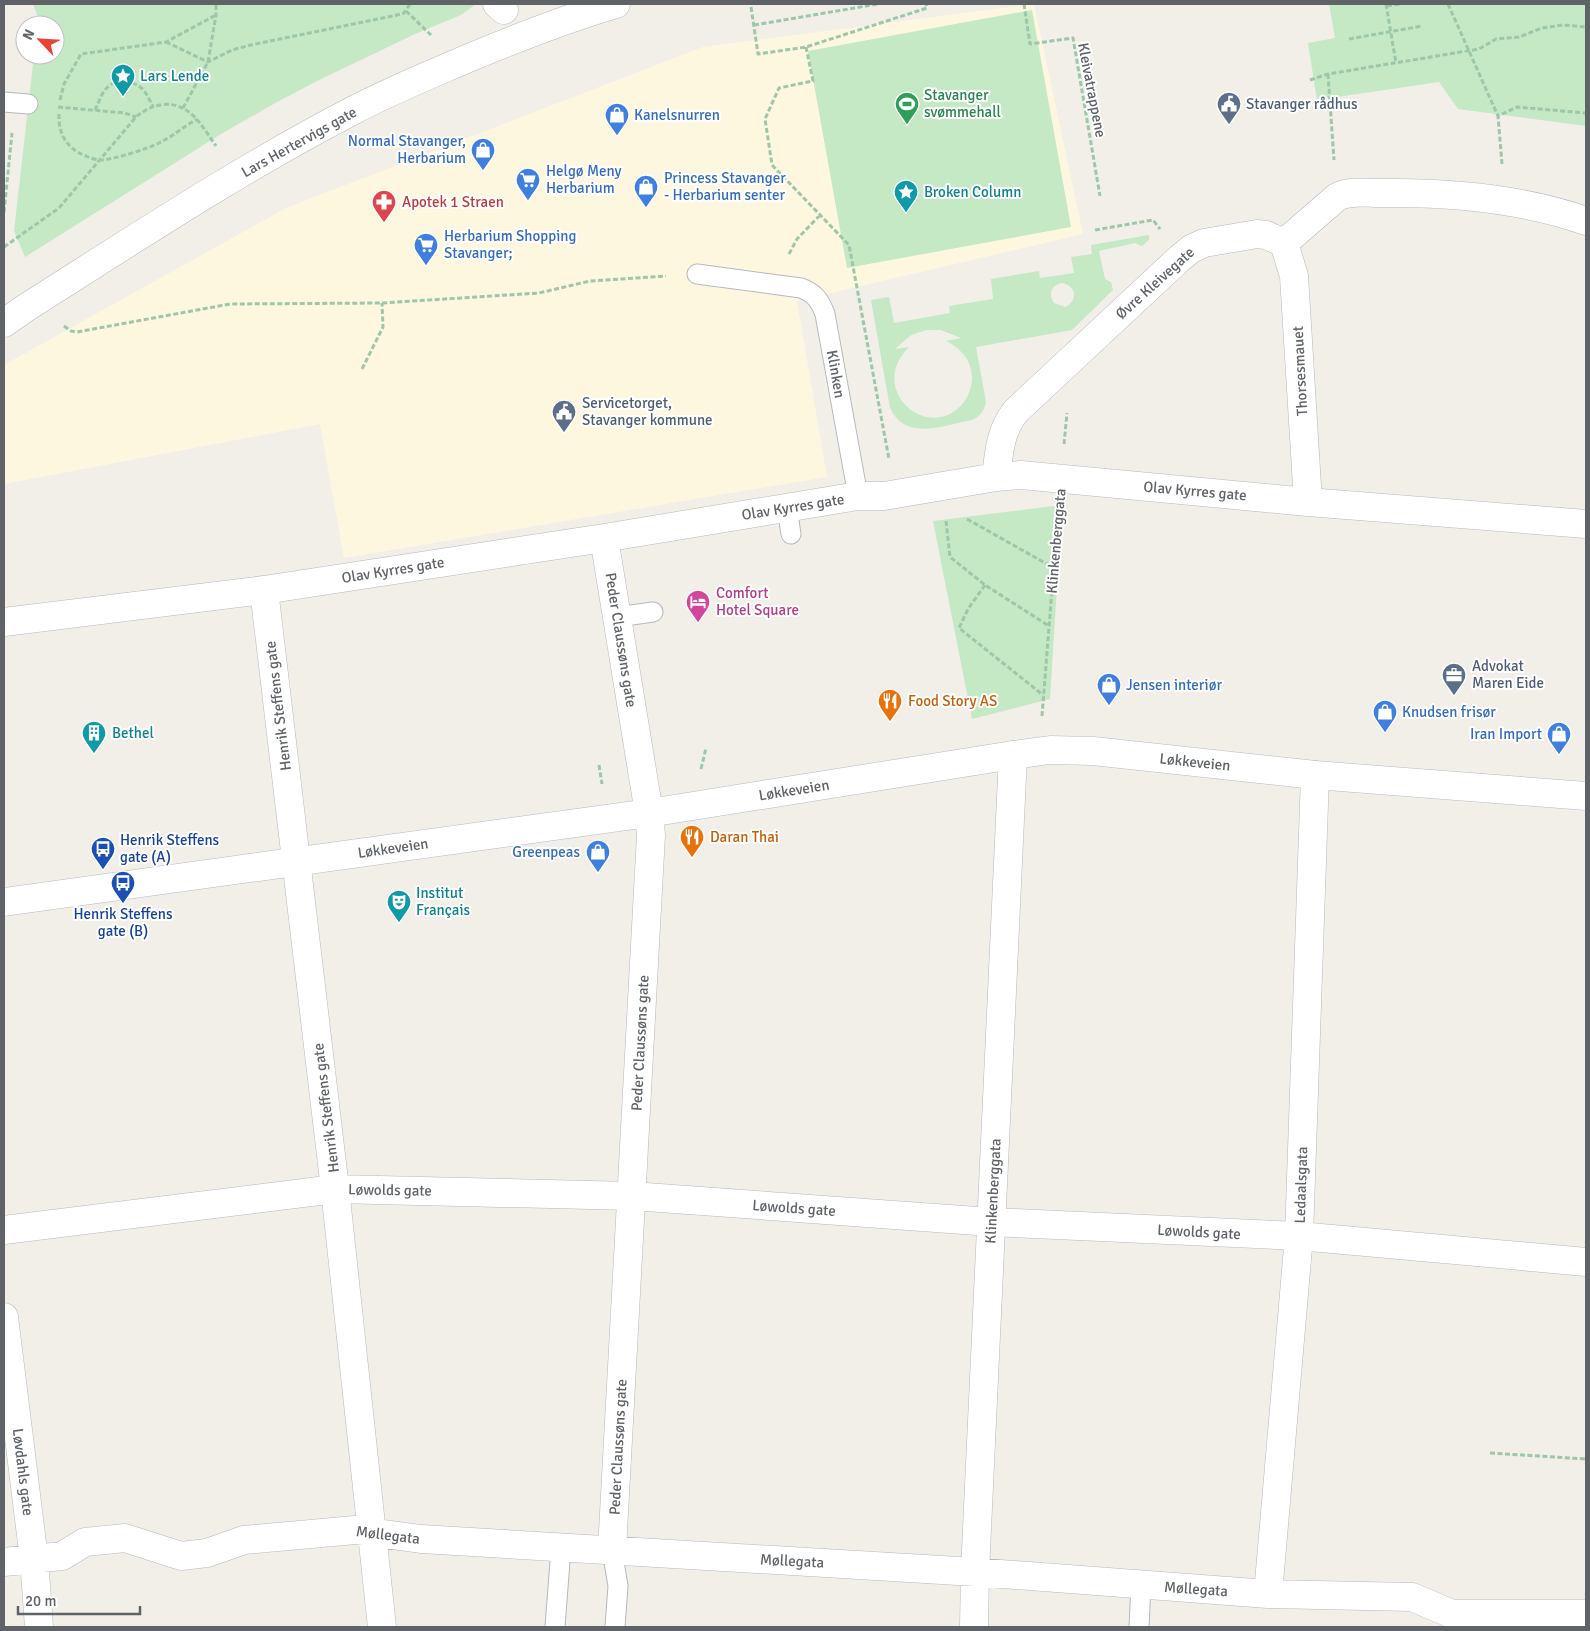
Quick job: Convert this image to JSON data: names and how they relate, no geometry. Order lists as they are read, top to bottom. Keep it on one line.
{"streets":{"street":["Lars Hertervigs gate","Øvre Kleivegate","Thorsesmauet","Olav Kyrres gate","Klinkenberggata","Peder Claussøns gate","Henrik Steffens gate","Løkkeveien","Ledaalsgata","Løwolds gate","Løvdahls gate","Møllegata"],"lane":["Klinken"],"path":["Kleivatrappene"]},"crossings":[["Øvre Kleivegate","Thorsesmauet"],["Øvre Kleivegate","Olav Kyrres gate"],["Øvre Kleivegate","Klinkenberggata"],["Thorsesmauet","Olav Kyrres gate"],["Klinken","Olav Kyrres gate"],["Olav Kyrres gate","Klinkenberggata"],["Olav Kyrres gate","Peder Claussøns gate"],["Olav Kyrres gate","Henrik Steffens gate"],["Klinkenberggata","Løkkeveien"],["Klinkenberggata","Løwolds gate"],["Klinkenberggata","Møllegata"],["Peder Claussøns gate","Løkkeveien"],["Peder Claussøns gate","Løwolds gate"],["Peder Claussøns gate","Møllegata"],["Henrik Steffens gate","Løkkeveien"],["Henrik Steffens gate","Løwolds gate"],["Henrik Steffens gate","Møllegata"],["Løkkeveien","Ledaalsgata"],["Ledaalsgata","Løwolds gate"],["Ledaalsgata","Møllegata"],["Løvdahls gate","Møllegata"]],"places":{"place":["Lars Lende","Broken Column"],"sports":["Stavanger svømmehall"],"public building":["Stavanger rådhus","Servicetorget, Stavanger kommune"],"shop":["Kanelsnurren","Normal Stavanger, Herbarium","Princess Stavanger - Herbarium senter","Jensen interiør","Knudsen frisør","Iran Import","Greenpeas"],"supermarket":["Helgø Meny Herbarium","Herbarium Shopping Stavanger;"],"pharmacy":["Apotek 1 Straen"],"hotel":["Comfort Hotel Square"],"office":["Advokat Maren Eide"],"restaurant":["Food Story AS","Daran Thai"],"building":["Bethel"],"bus stop":["Henrik Steffens gate (A)","Henrik Steffens gate (B)"],"theatre":["Institut Français"]},"scale_bar":"20 m","north":"top left"}
